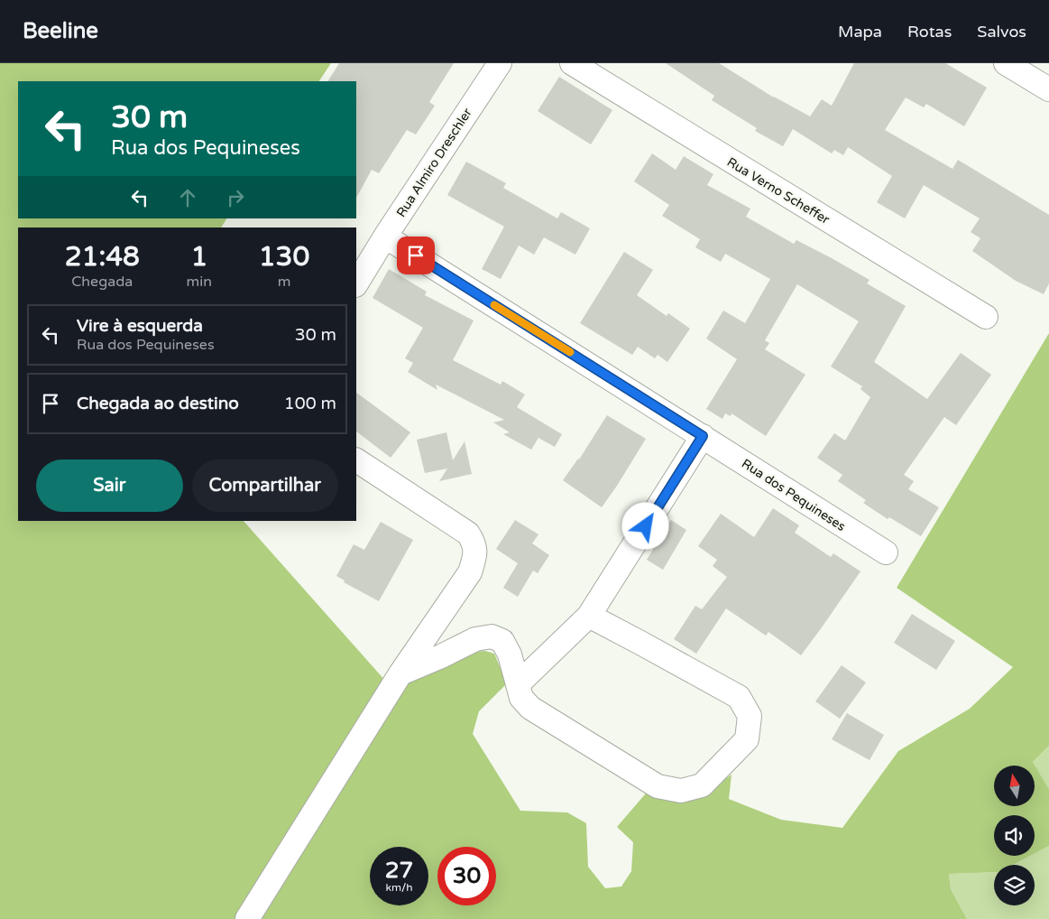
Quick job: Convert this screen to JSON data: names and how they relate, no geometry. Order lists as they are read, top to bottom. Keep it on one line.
{"streets":{"street":["Rua Almiro Dreschler","Rua Verno Scheffer","Rua dos Pequineses"]},"crossings":[["Rua Almiro Dreschler","Rua dos Pequineses"]],"north":"top","page":{"header":"Beeline","nav":["Mapa","Rotas","Salvos"],"turn":["30 m","Rua dos Pequineses"],"eta":["21:48","Chegada","1","min","130","m"],"list":[{"name":"Vire à esquerda","note":"Rua dos Pequineses","value":"30 m"},{"name":"Chegada ao destino","value":"100 m"}],"buttons":["Sair","Compartilhar"],"speed":"27 km/h","limit":"30"}}
